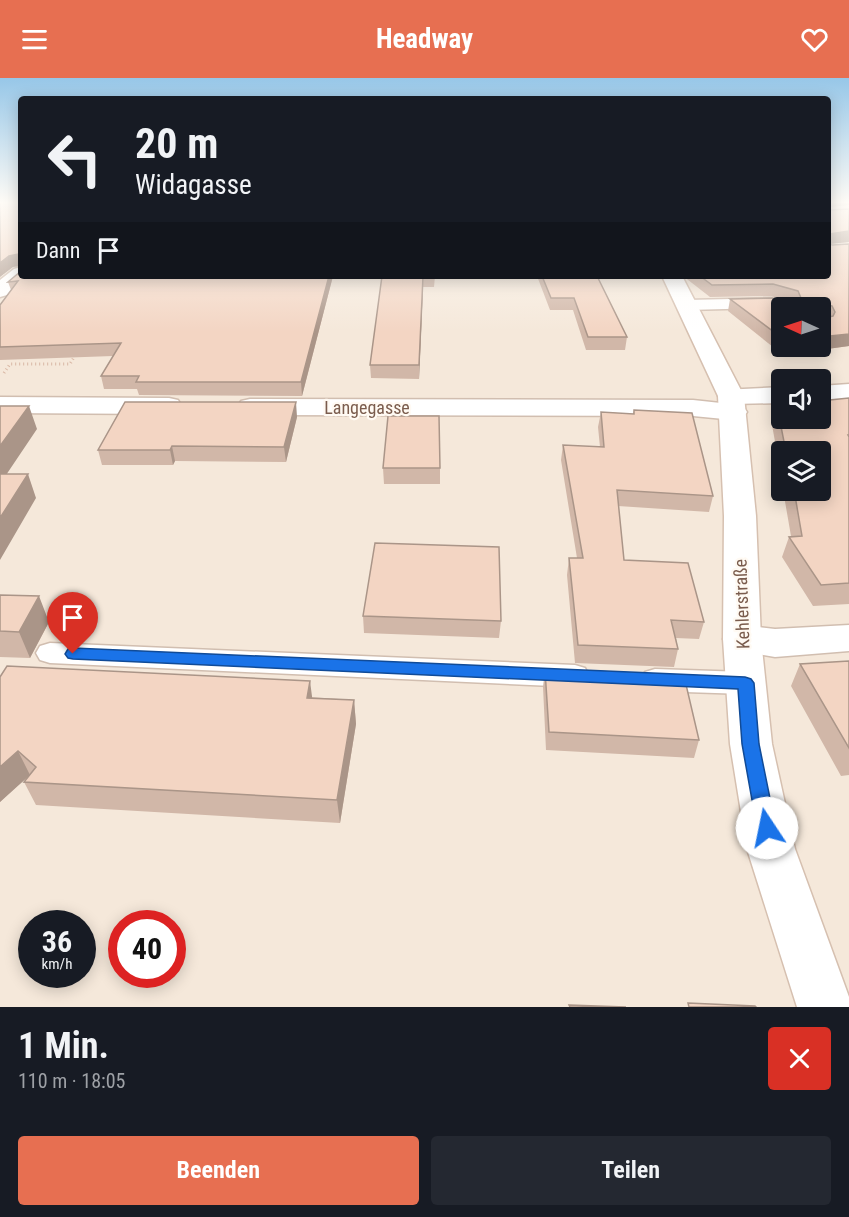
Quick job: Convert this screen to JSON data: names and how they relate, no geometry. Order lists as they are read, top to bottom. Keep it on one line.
{"streets":{"street":["Langegasse","Kehlerstraße"]},"crossings":[["Langegasse","Kehlerstraße"]],"north":"left","page":{"header":"Headway","turn":["20 m","Widagasse"],"then":"Dann","speed":"36 km/h","limit":"40","heading":["1 Min.","110 m · 18:05"],"buttons":["Beenden","Teilen"]}}
